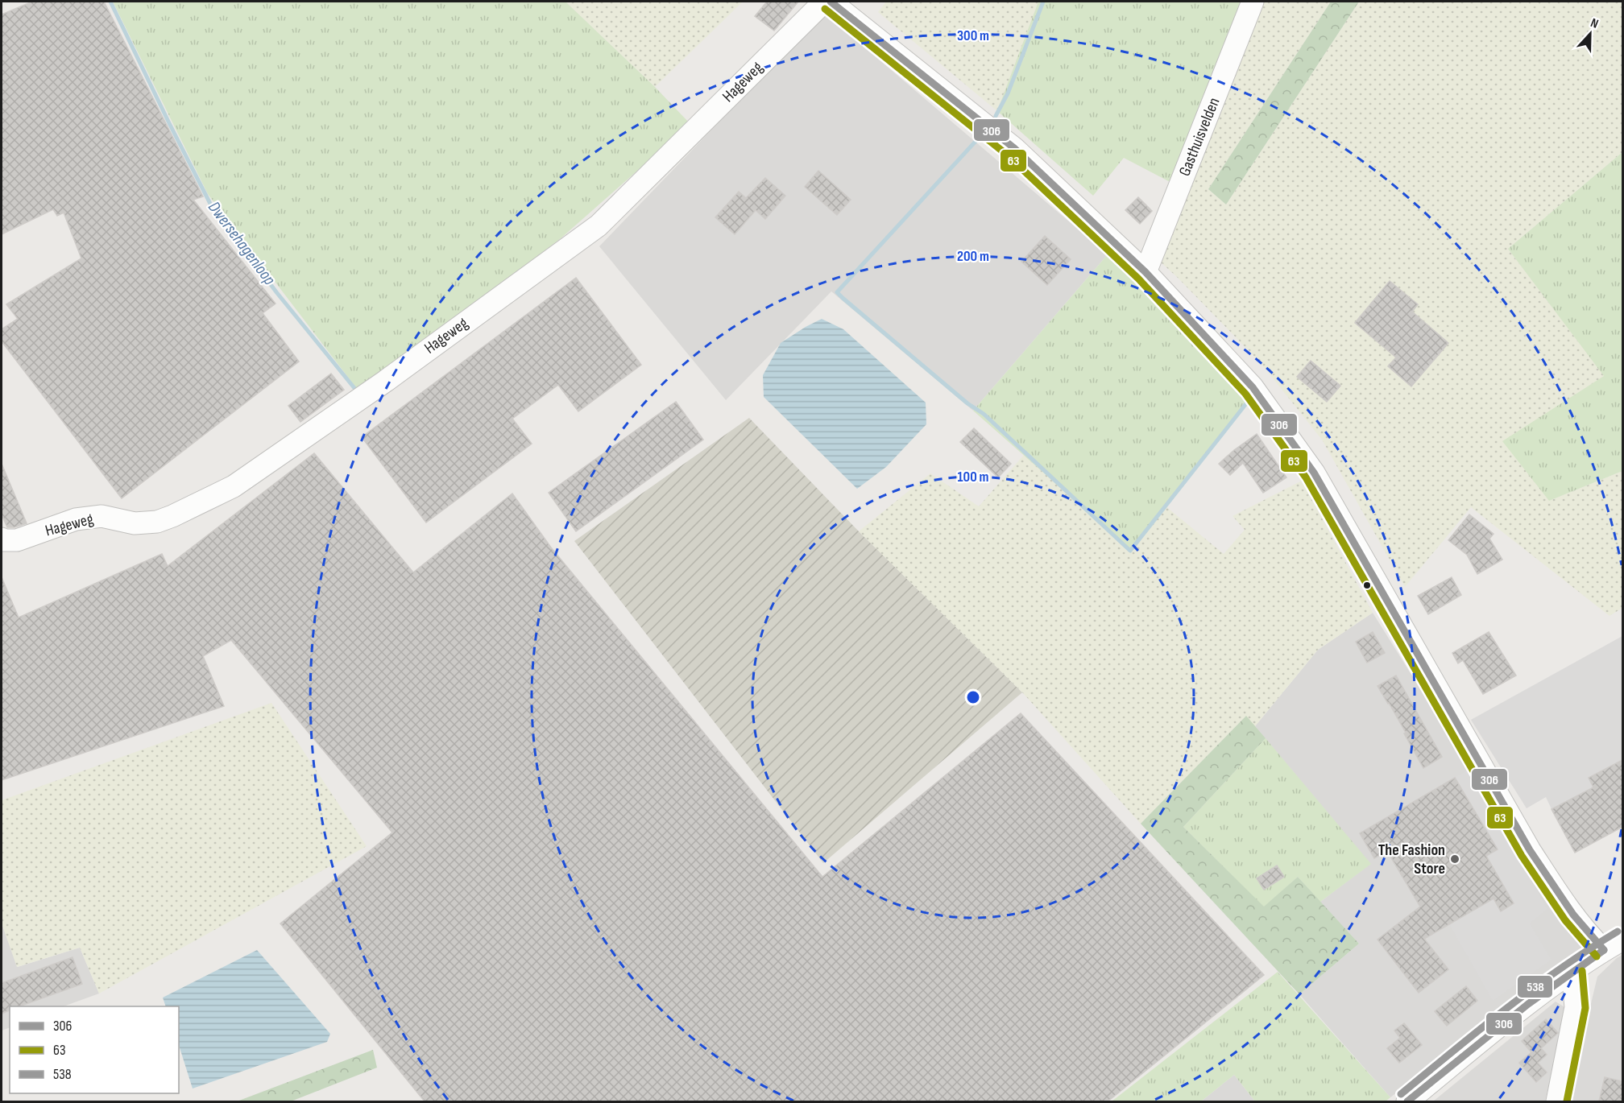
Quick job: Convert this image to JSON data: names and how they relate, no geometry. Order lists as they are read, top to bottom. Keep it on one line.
{"streets":{"street":["Hageweg","Gasthuisvelden"]},"water":["Dwersehagenloop"],"places":["The Fashion Store"],"lines":["transit line 306","transit line 63","transit line 538"],"legend":["306","63","538"],"north":"top","rings":["300 m","200 m","100 m"]}
